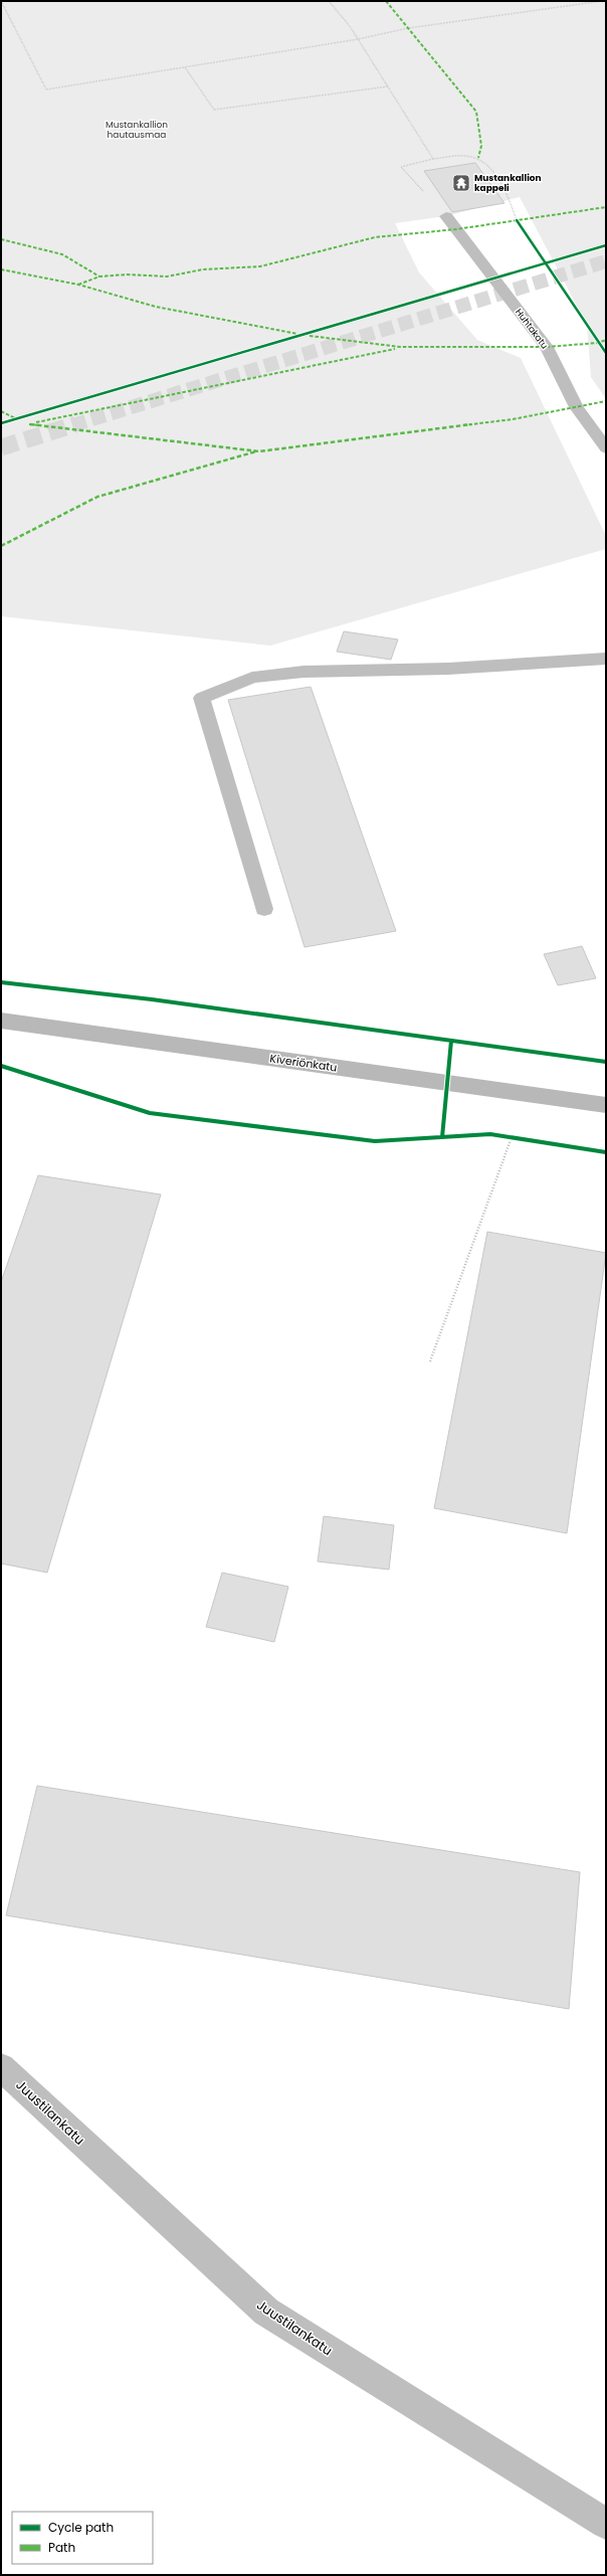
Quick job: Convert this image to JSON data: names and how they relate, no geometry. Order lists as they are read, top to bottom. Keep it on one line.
{"streets":{"street":["Huhtakatu","Kiveriönkatu","Juustilankatu"]},"parks":["Mustankallion hautausmaa"],"places":{"temple":["Mustankallion kappeli"]},"legend":["Cycle path","Path"]}
